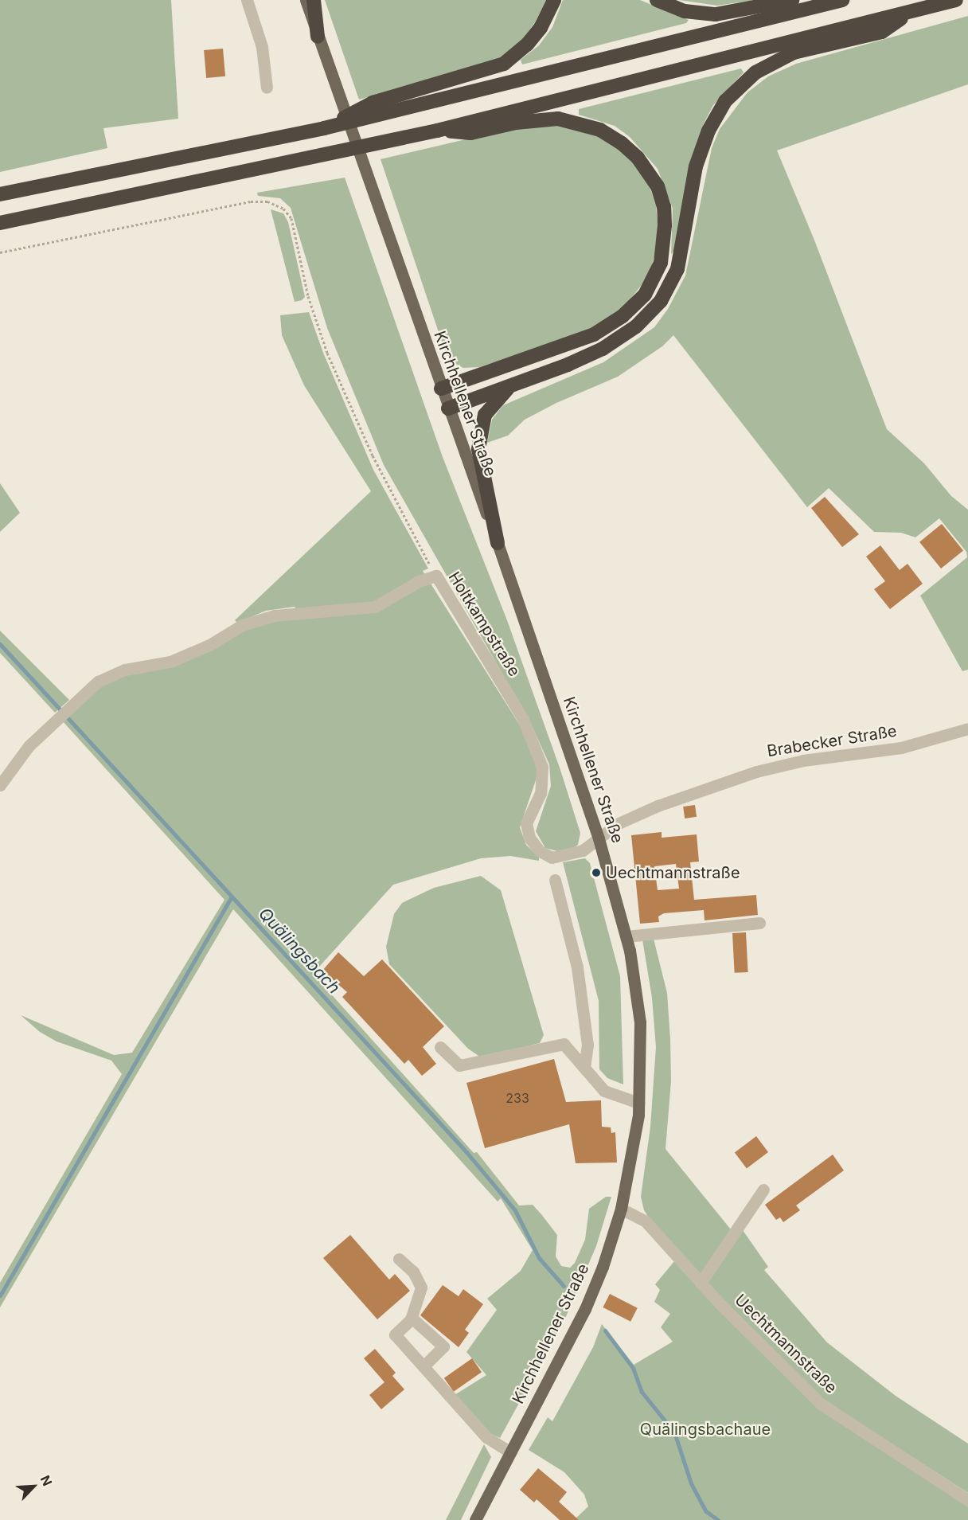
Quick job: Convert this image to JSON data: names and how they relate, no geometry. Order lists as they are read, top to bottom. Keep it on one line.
{"streets":{"main road":["Kirchhellener Straße"],"street":["Holtkampstraße","Brabecker Straße","Uechtmannstraße"]},"crossings":[["Kirchhellener Straße","Holtkampstraße"],["Kirchhellener Straße","Brabecker Straße"],["Kirchhellener Straße","Uechtmannstraße"],["Holtkampstraße","Brabecker Straße"]],"water":["Quälingsbach"],"parks":["Quälingsbachaue"],"places":["Uechtmannstraße"],"house_numbers":["233"],"north":"top right"}
